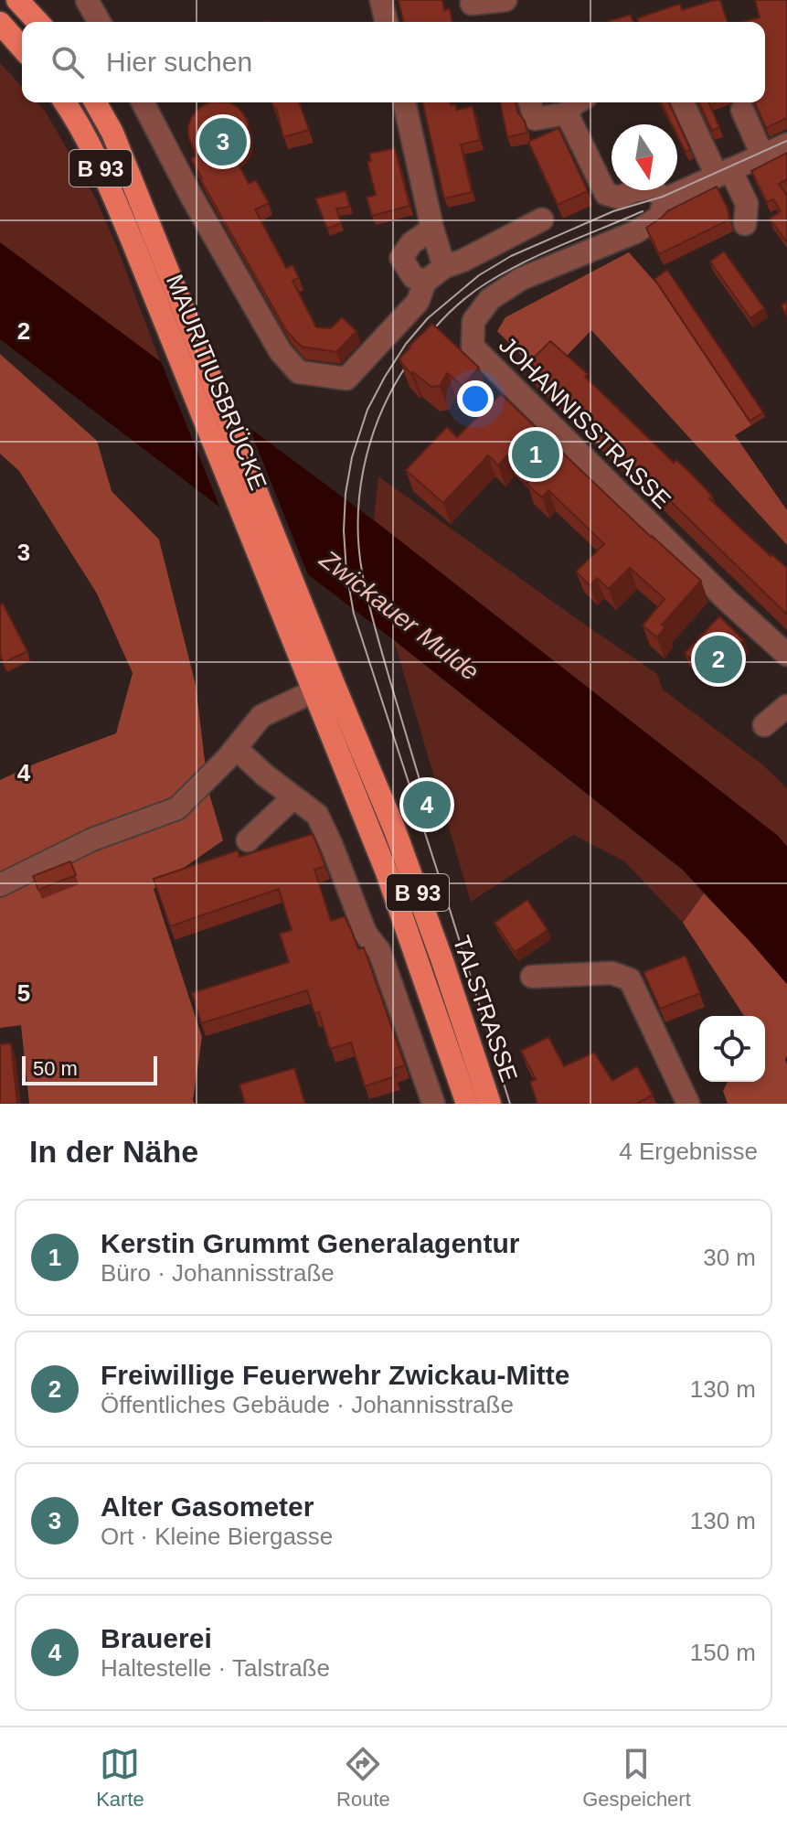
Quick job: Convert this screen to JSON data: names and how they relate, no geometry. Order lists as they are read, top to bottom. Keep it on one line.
{"streets":{"main road":["B 93","MAURITIUSBRÜCKE","TALSTRASSE"],"street":["JOHANNISSTRASSE"]},"crossings":[["MAURITIUSBRÜCKE","TALSTRASSE"]],"water":["Zwickauer Mulde"],"scale_bar":"50 m","north":"bottom","page":{"search":"Hier suchen","pins":["3","1","2","4"],"scale":"50 m","heading":["In der Nähe","4 Ergebnisse"],"list":[{"mark":"1","name":"Kerstin Grummt Generalagentur","note":"Büro · Johannisstraße","value":"30 m"},{"mark":"2","name":"Freiwillige Feuerwehr Zwickau-Mitte","note":"Öffentliches Gebäude · Johannisstraße","value":"130 m"},{"mark":"3","name":"Alter Gasometer","note":"Ort · Kleine Biergasse","value":"130 m"},{"mark":"4","name":"Brauerei","note":"Haltestelle · Talstraße","value":"150 m"}],"nav":["Karte","Route","Gespeichert"]},"grid":{"rows":["2","3","4","5"]}}
